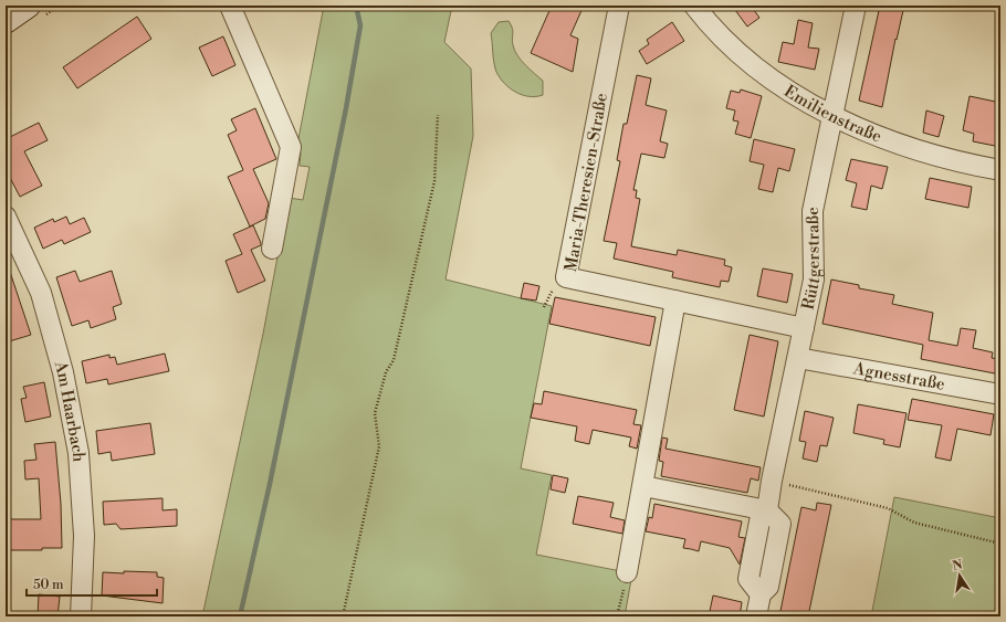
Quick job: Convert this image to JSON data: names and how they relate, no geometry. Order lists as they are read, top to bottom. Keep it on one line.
{"streets":{"street":["Emilienstraße","Maria-Theresien-Straße","Rüttgerstraße","Agnesstraße","Am Haarbach"]},"crossings":[["Emilienstraße","Rüttgerstraße"],["Maria-Theresien-Straße","Rüttgerstraße"],["Rüttgerstraße","Agnesstraße"]],"scale_bar":"50 m","north":"top"}
